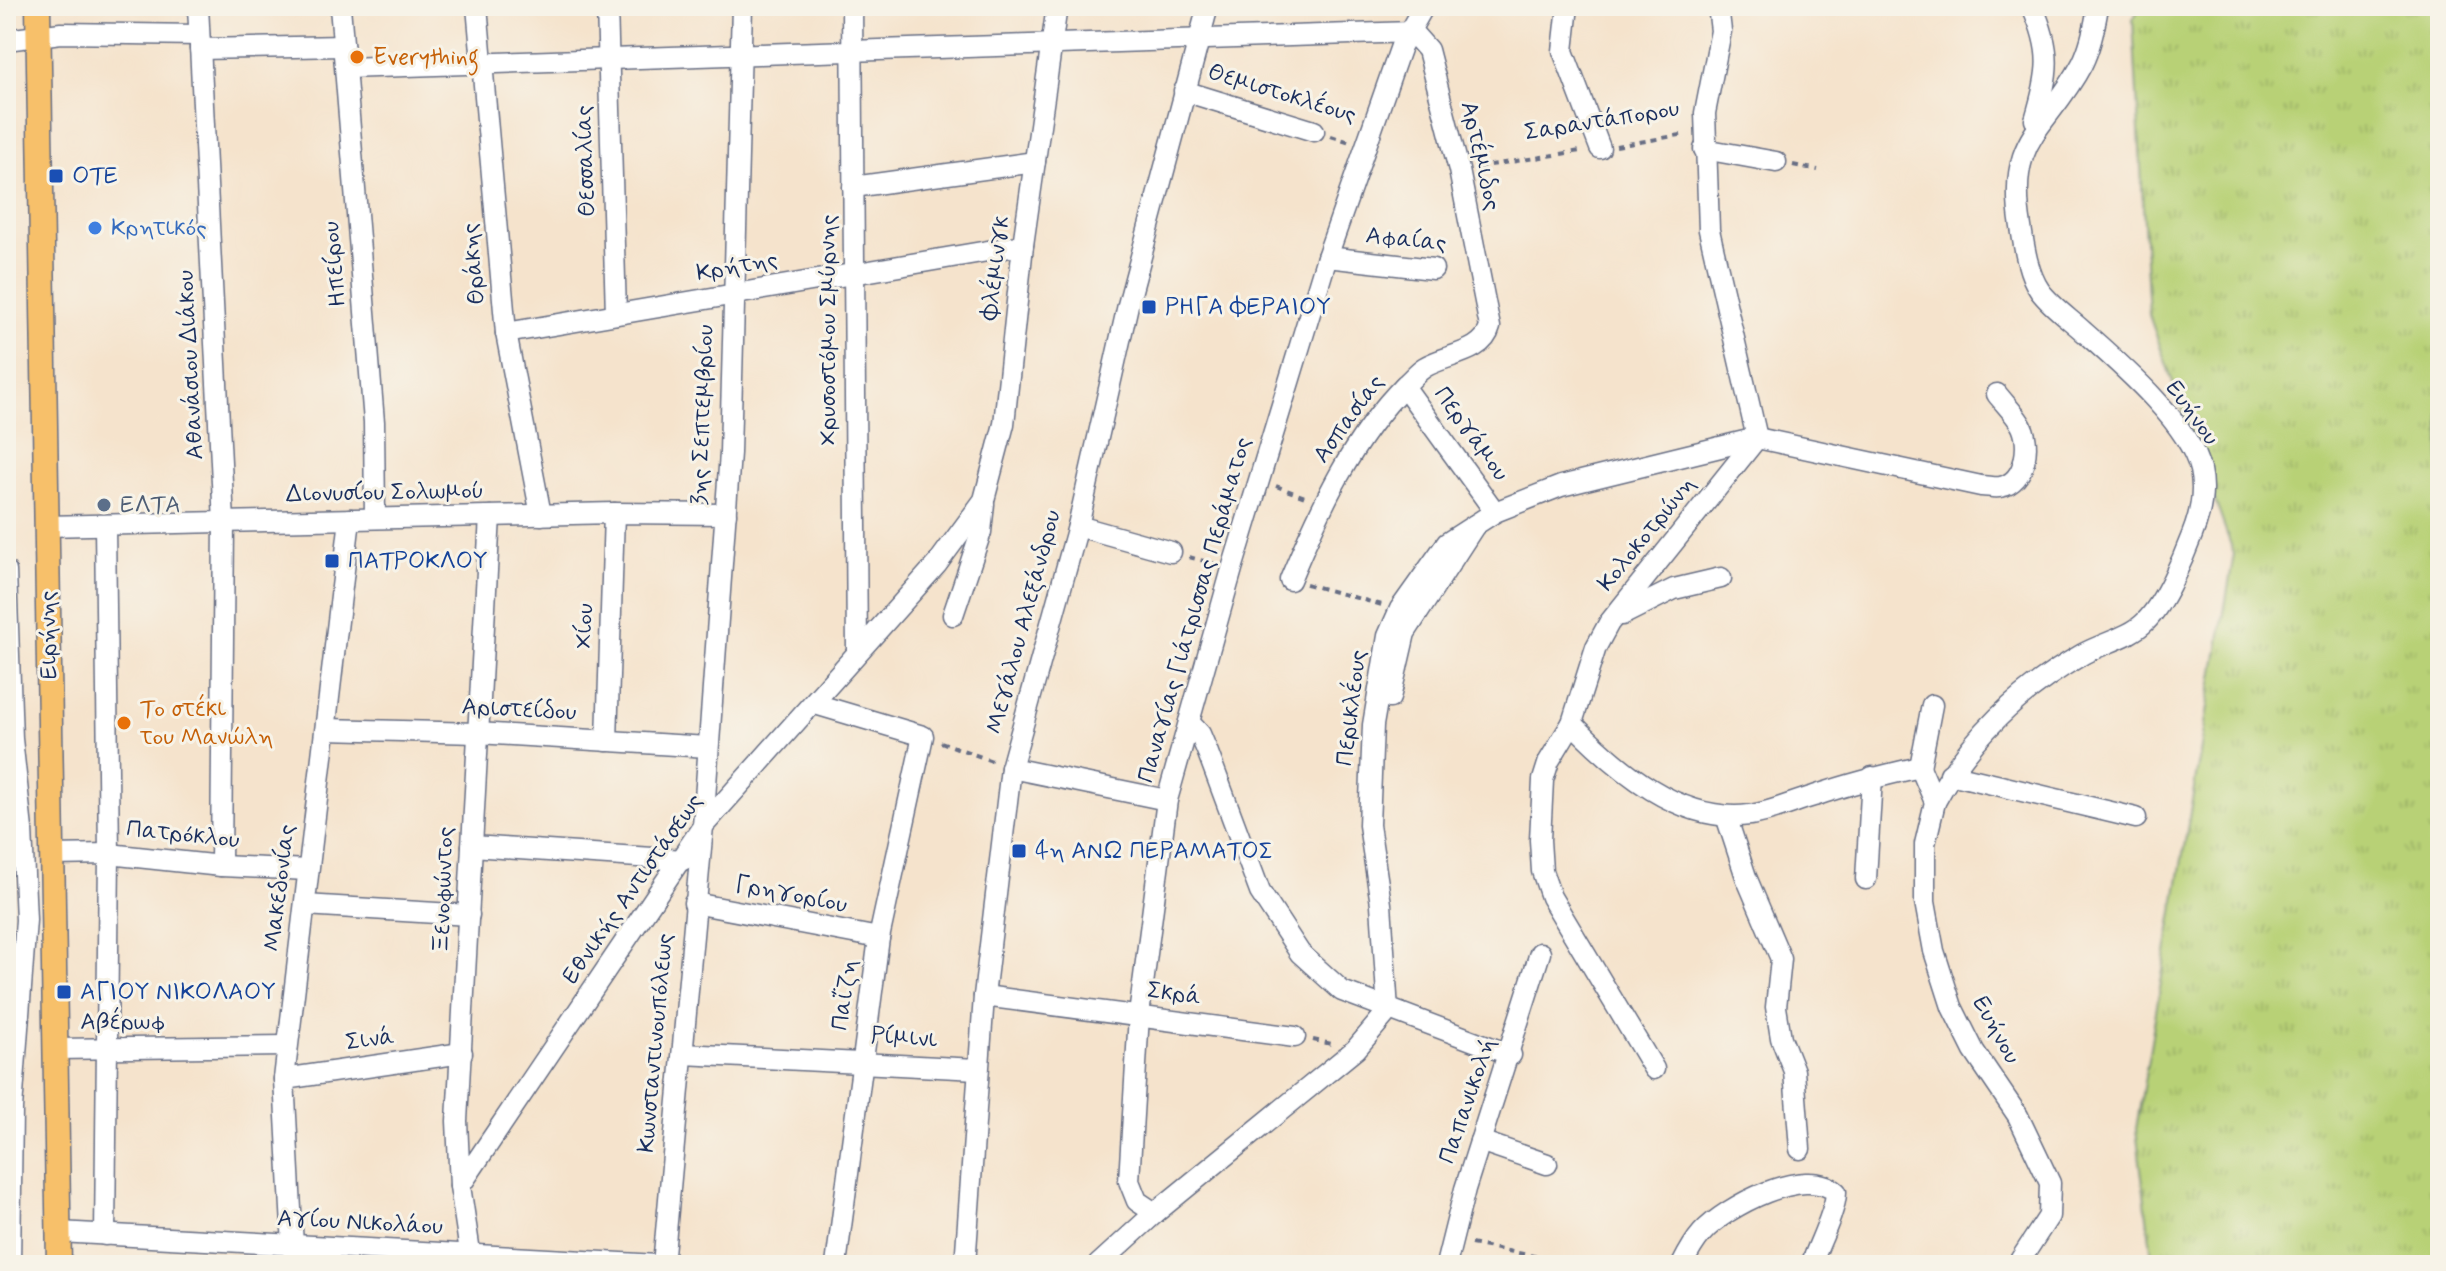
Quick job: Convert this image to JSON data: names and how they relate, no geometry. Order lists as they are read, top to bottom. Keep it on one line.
{"streets":{"main road":["Ειρήνης"],"street":["Θεμιστοκλέους","Σαραντάπορου","Αρτέμιδος","Θεσσαλίας","Αφαίας","Ηπείρου","Θράκης","Κρήτης","Φλέμινγκ","Χρυσοστόμου Σμύρνης","Αθανάσιου Διάκου","Ευήνου","3ης Σεπτεμβρίου","Ασπασίας","Περγάμου","Διονυσίου Σολωμού","Κολοκοτρώνη","Παναγίας Γιάτρισσας Περάματος","Μεγάλου Αλεξάνδρου","Χίου","Περικλέους","Αριστείδου","Πατρόκλου","Μακεδονίας","Εθνικής Αντιστάσεως","Ξενοφώντος","Γρηγορίου","Σκρά","Παΐζη","Αβέρωφ","Ρίμινι","Σινά","Κωνσταντινουπόλεως","Παπανικολή","Αγίου Νικολάου"]},"crossings":[["Θεμιστοκλέους","Παναγίας Γιάτρισσας Περάματος"],["Θεμιστοκλέους","Μεγάλου Αλεξάνδρου"],["Σαραντάπορου","Αρτέμιδος"],["Αρτέμιδος","Ασπασίας"],["Αρτέμιδος","Παναγίας Γιάτρισσας Περάματος"],["Θεσσαλίας","Κρήτης"],["Αφαίας","Παναγίας Γιάτρισσας Περάματος"],["Ηπείρου","Διονυσίου Σολωμού"],["Θράκης","Κρήτης"],["Θράκης","Διονυσίου Σολωμού"],["Κρήτης","Φλέμινγκ"],["Κρήτης","Χρυσοστόμου Σμύρνης"],["Κρήτης","3ης Σεπτεμβρίου"],["Φλέμινγκ","Εθνικής Αντιστάσεως"],["Χρυσοστόμου Σμύρνης","Εθνικής Αντιστάσεως"],["Αθανάσιου Διάκου","Διονυσίου Σολωμού"],["Αθανάσιου Διάκου","Πατρόκλου"],["3ης Σεπτεμβρίου","Διονυσίου Σολωμού"],["3ης Σεπτεμβρίου","Αριστείδου"],["3ης Σεπτεμβρίου","Εθνικής Αντιστάσεως"],["3ης Σεπτεμβρίου","Κωνσταντινουπόλεως"],["Ασπασίας","Περγάμου"],["Περγάμου","Περικλέους"],["Διονυσίου Σολωμού","Χίου"],["Διονυσίου Σολωμού","Ειρήνης"],["Διονυσίου Σολωμού","Μακεδονίας"],["Διονυσίου Σολωμού","Ξενοφώντος"],["Κολοκοτρώνη","Περικλέους"],["Παναγίας Γιάτρισσας Περάματος","Σκρά"],["Μεγάλου Αλεξάνδρου","Σκρά"],["Μεγάλου Αλεξάνδρου","Ρίμινι"],["Χίου","Αριστείδου"],["Ειρήνης","Πατρόκλου"],["Ειρήνης","Αβέρωφ"],["Ειρήνης","Αγίου Νικολάου"],["Αριστείδου","Μακεδονίας"],["Αριστείδου","Ξενοφώντος"],["Πατρόκλου","Μακεδονίας"],["Μακεδονίας","Αβέρωφ"],["Μακεδονίας","Σινά"],["Μακεδονίας","Αγίου Νικολάου"],["Εθνικής Αντιστάσεως","Ξενοφώντος"],["Εθνικής Αντιστάσεως","Κωνσταντινουπόλεως"],["Ξενοφώντος","Σινά"],["Ξενοφώντος","Αγίου Νικολάου"],["Γρηγορίου","Παΐζη"],["Γρηγορίου","Κωνσταντινουπόλεως"],["Παΐζη","Ρίμινι"],["Ρίμινι","Κωνσταντινουπόλεως"],["Κωνσταντινουπόλεως","Αγίου Νικολάου"]],"places":{"other":["Everything","Κρητικός","ΕΛΤΑ","Το στέκι του Μανώλη"],"transit":["ΟΤΕ","ΡΗΓΑ ΦΕΡΑΙΟΥ","ΠΑΤΡΟΚΛΟΥ","4η ΑΝΩ ΠΕΡΑΜΑΤΟΣ","ΑΓΙΟΥ ΝΙΚΟΛΑΟΥ"]}}
